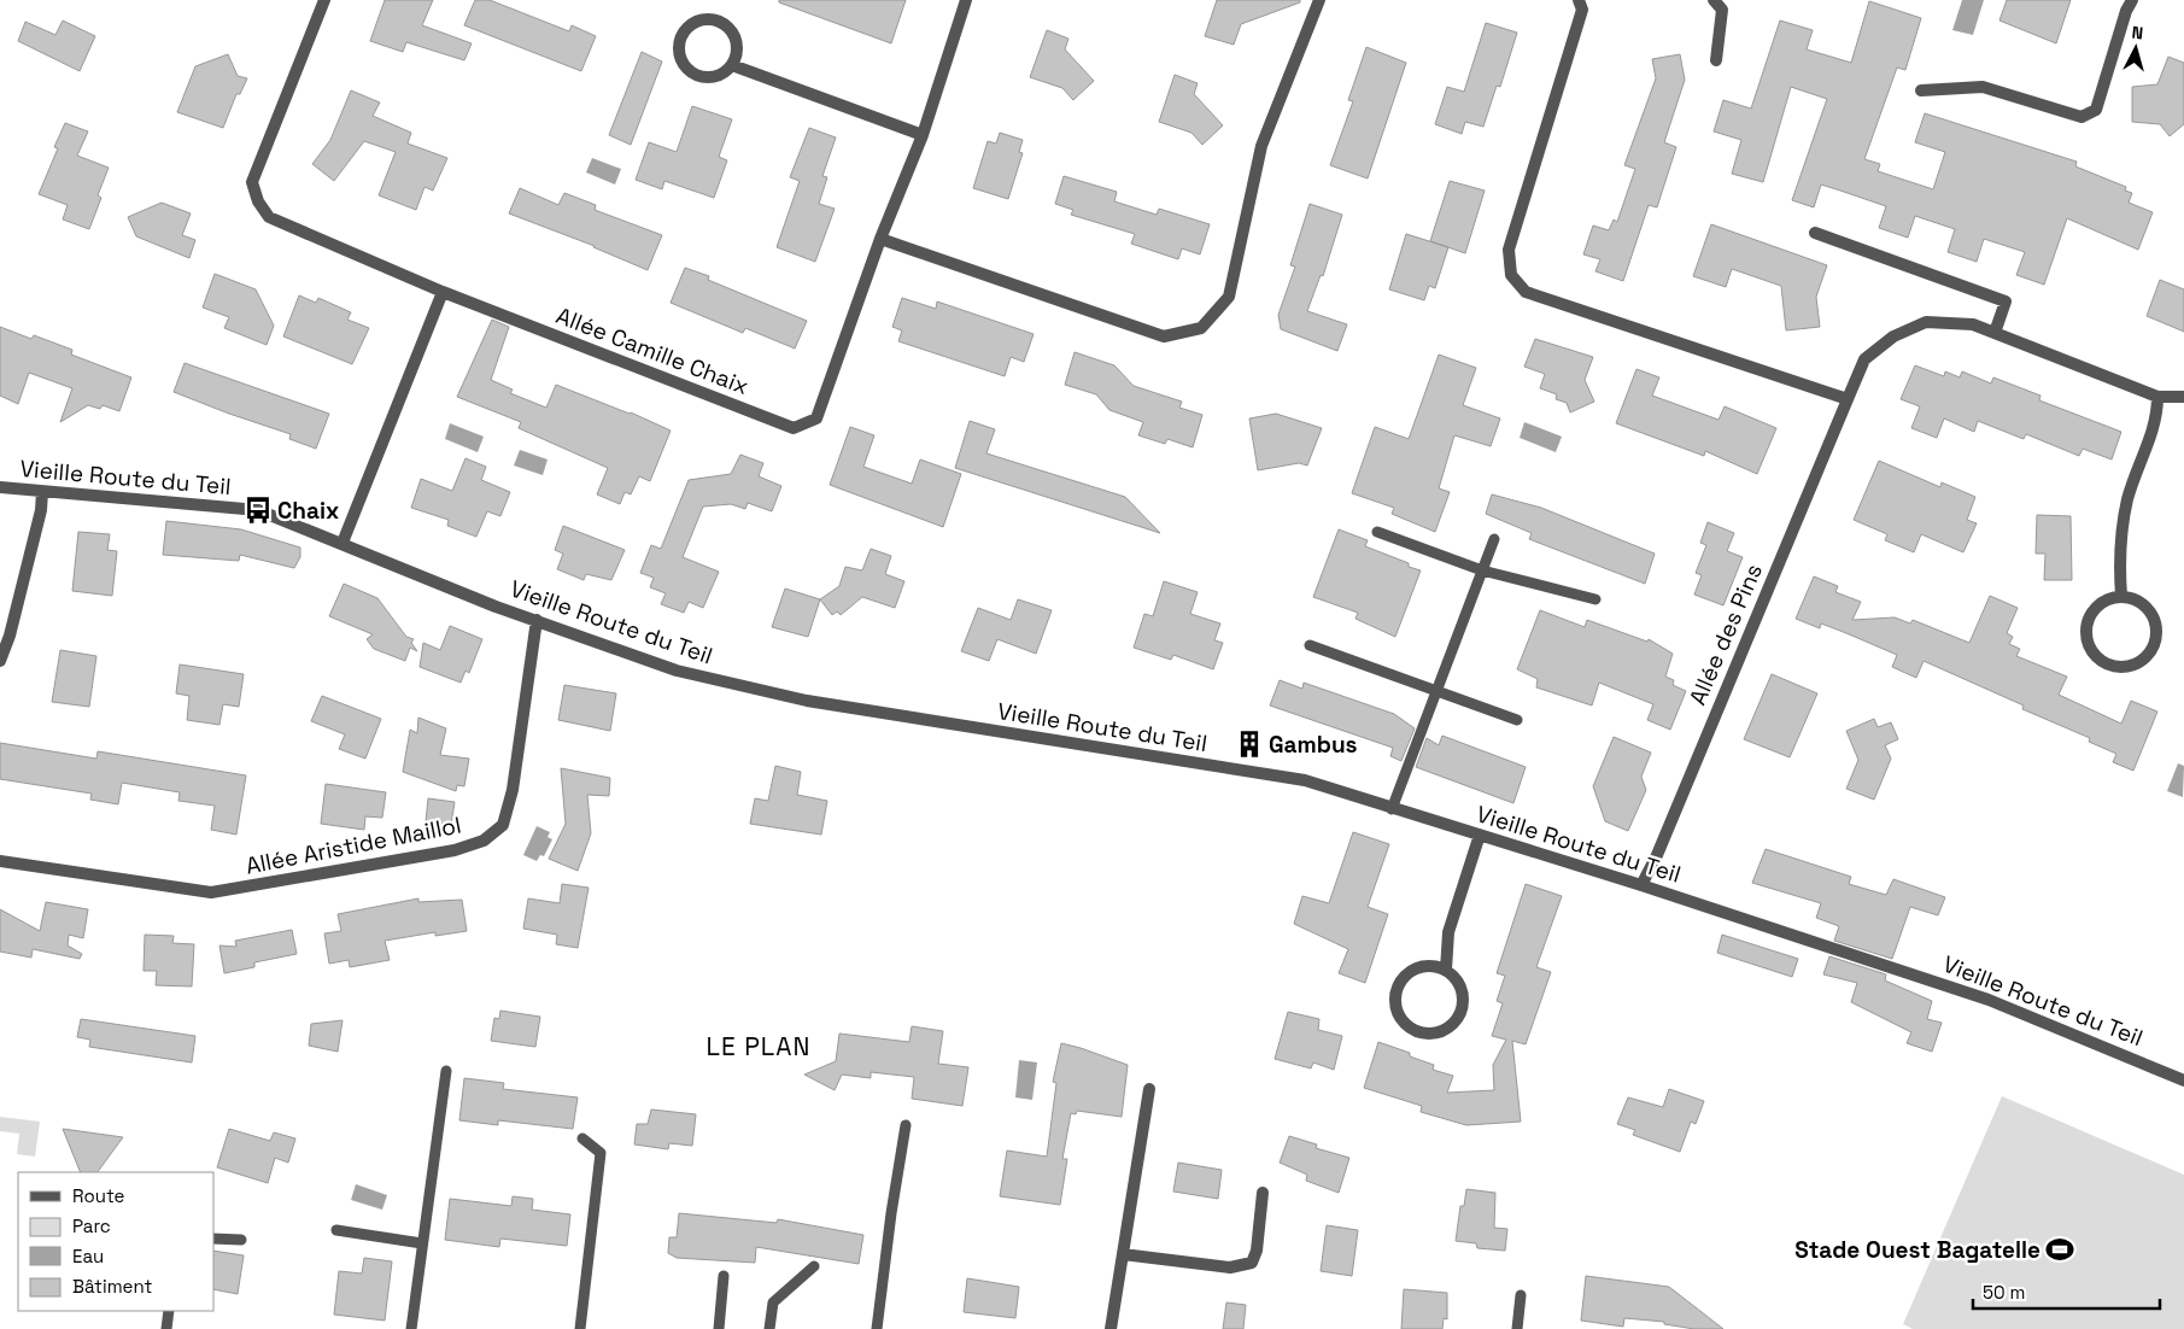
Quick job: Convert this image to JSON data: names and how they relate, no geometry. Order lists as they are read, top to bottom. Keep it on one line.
{"streets":{"street":["Allée Camille Chaix","Vieille Route du Teil","Allée des Pins","Allée Aristide Maillol"]},"crossings":[["Vieille Route du Teil","Allée des Pins"],["Vieille Route du Teil","Allée Aristide Maillol"]],"districts":["LE PLAN"],"places":{"bus stop":["Chaix"],"building":["Gambus"],"sports":["Stade Ouest Bagatelle"]},"legend":["Route","Parc","Eau","Bâtiment"],"scale_bar":"50 m","north":"top"}
